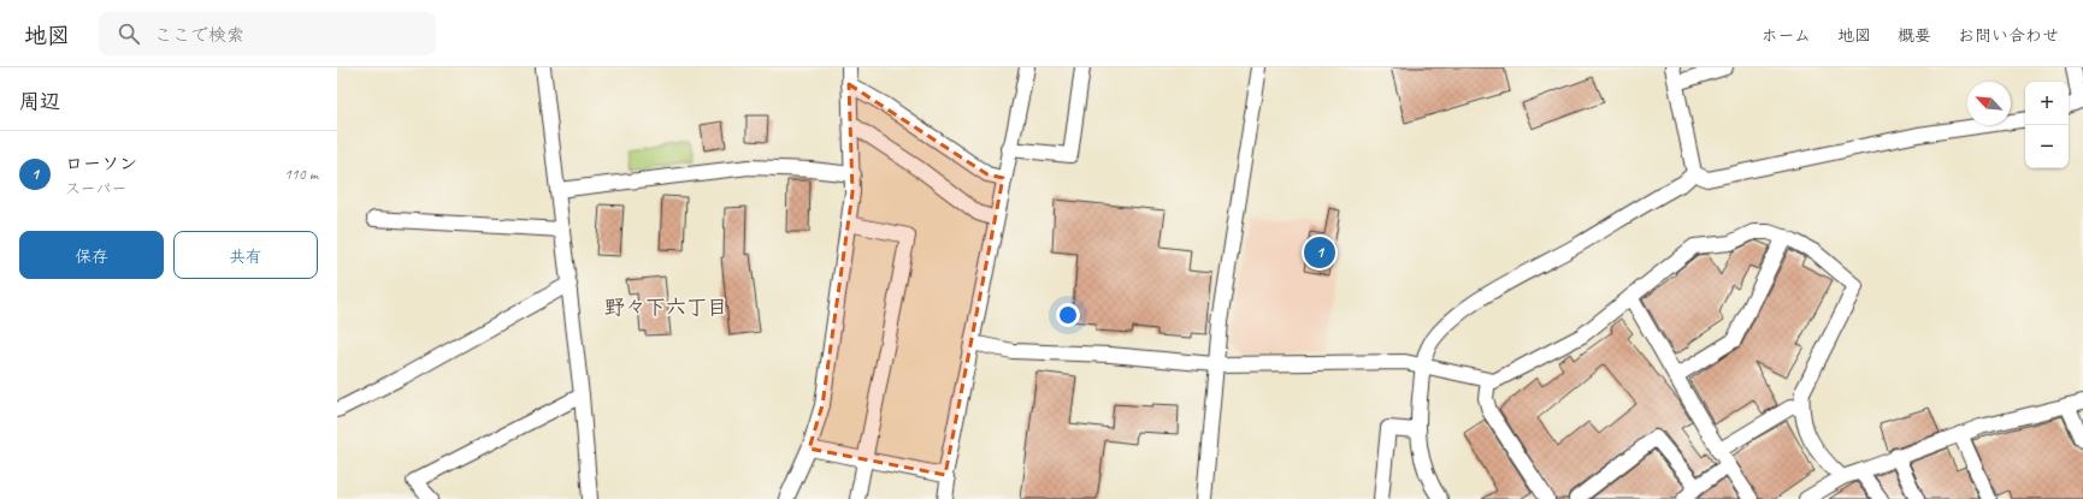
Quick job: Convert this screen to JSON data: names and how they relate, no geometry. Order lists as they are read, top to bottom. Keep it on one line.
{"districts":["野々下六丁目"],"north":"top left","page":{"header":"地図","search":"ここで検索","nav":["ホーム","地図","概要","お問い合わせ"],"heading":"周辺","map_buttons":["+","−"],"list":[{"mark":"1","name":"ローソン","note":"スーパー","value":"110 m"}],"buttons":["保存","共有"],"pins":"1"}}
